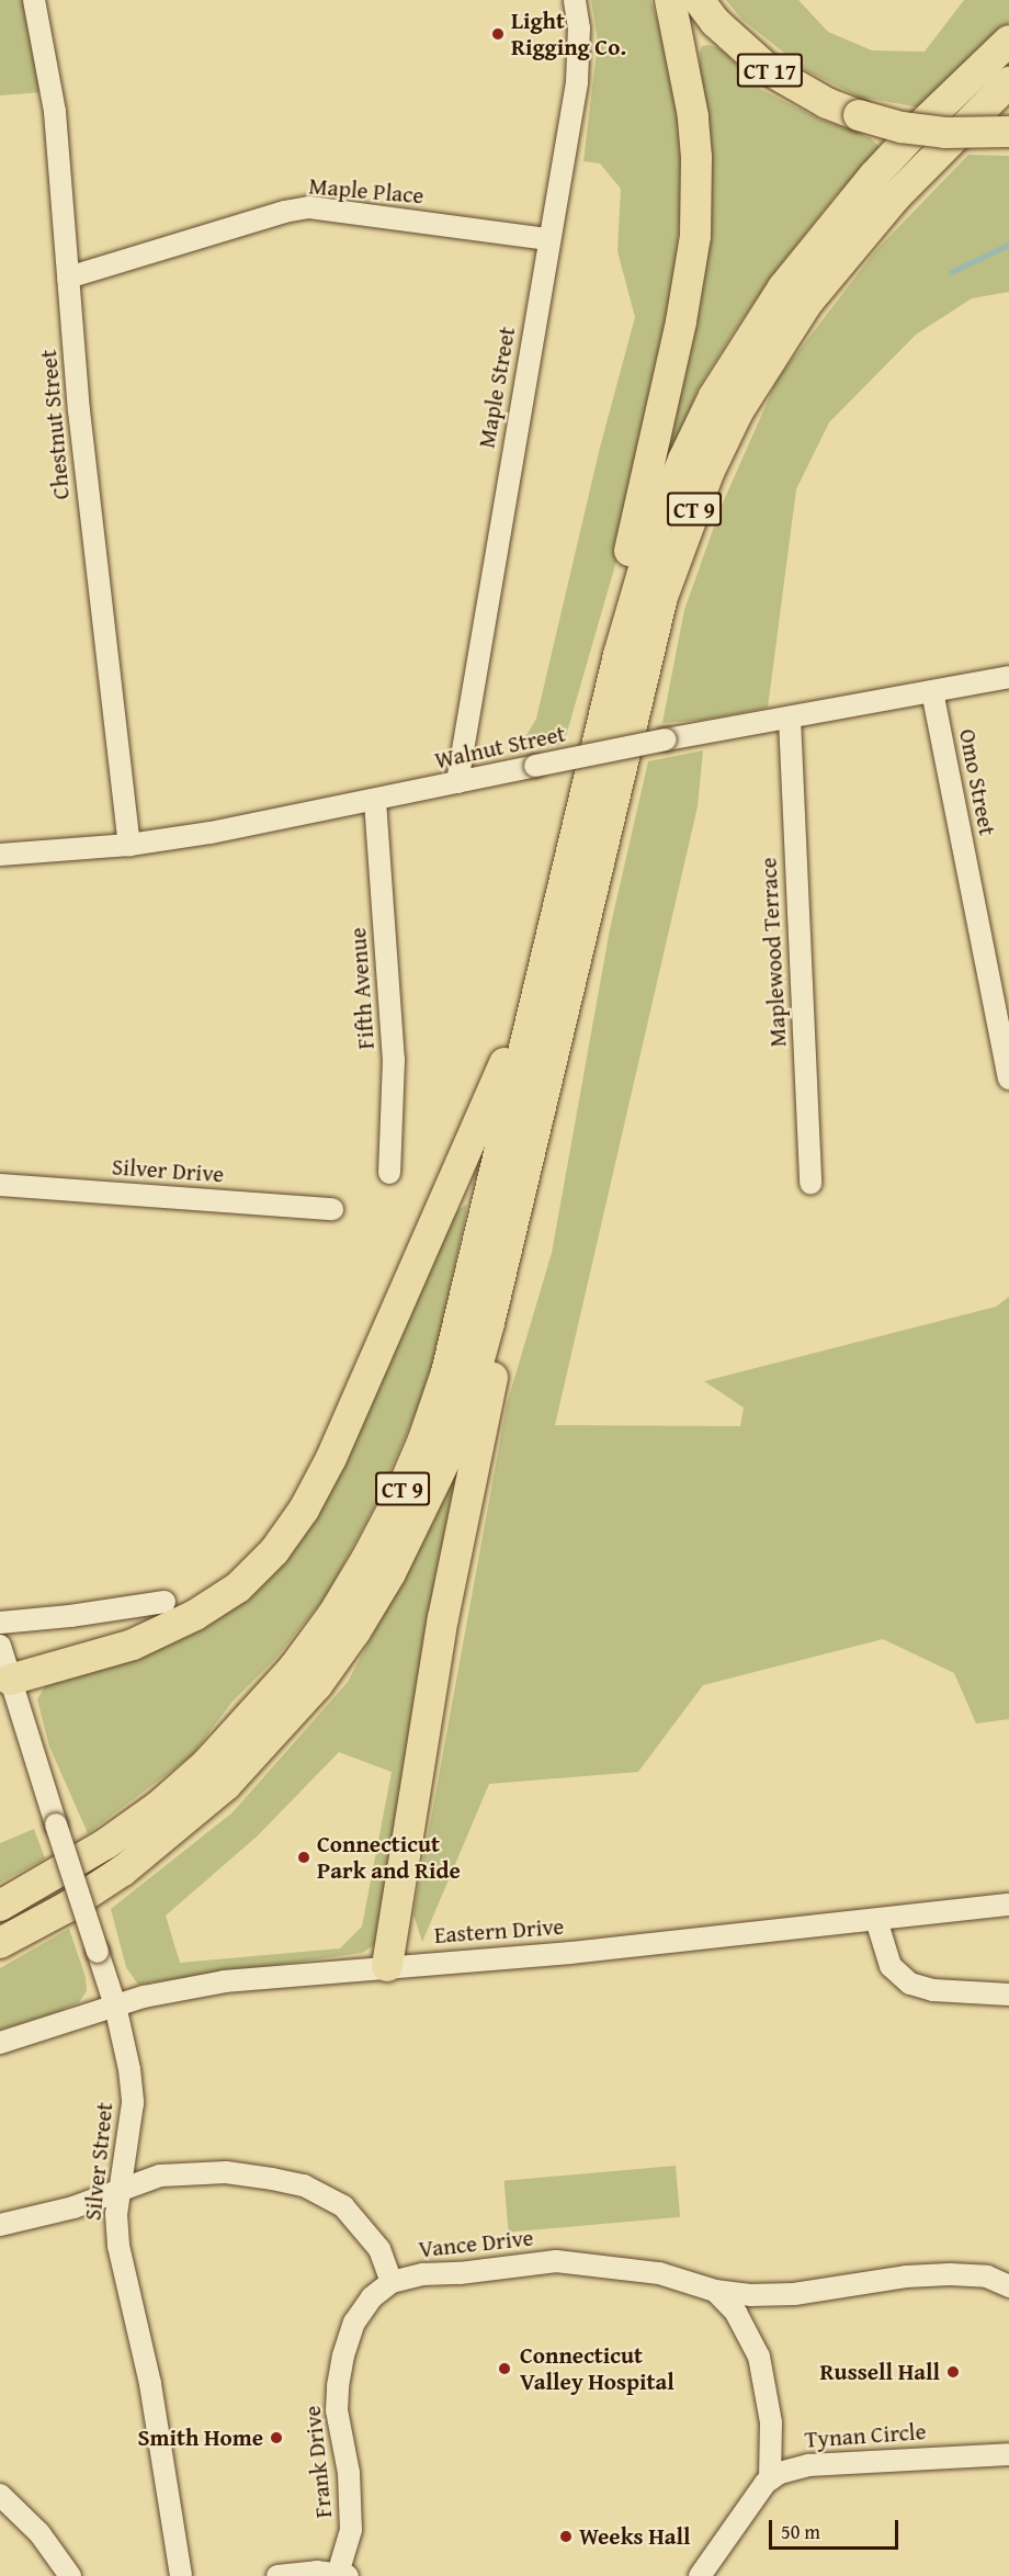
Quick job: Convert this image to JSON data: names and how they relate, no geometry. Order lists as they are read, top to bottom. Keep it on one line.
{"streets":{"highway":["CT 17","CT 9"],"street":["Maple Place","Maple Street","Chestnut Street","Walnut Street","Omo Street","Maplewood Terrace","Fifth Avenue","Silver Drive","Eastern Drive","Silver Street","Vance Drive","Tynan Circle","Frank Drive"]},"crossings":[["Maple Place","Maple Street"],["Maple Place","Chestnut Street"],["Maple Street","Walnut Street"],["Chestnut Street","Walnut Street"],["Walnut Street","Omo Street"],["Walnut Street","Maplewood Terrace"],["Walnut Street","Fifth Avenue"],["Eastern Drive","Silver Street"],["Silver Street","Vance Drive"],["Vance Drive","Frank Drive"]],"places":["Light Rigging Co.","Connecticut Park and Ride","Connecticut Valley Hospital","Russell Hall","Smith Home","Weeks Hall"],"scale_bar":"50 m"}
